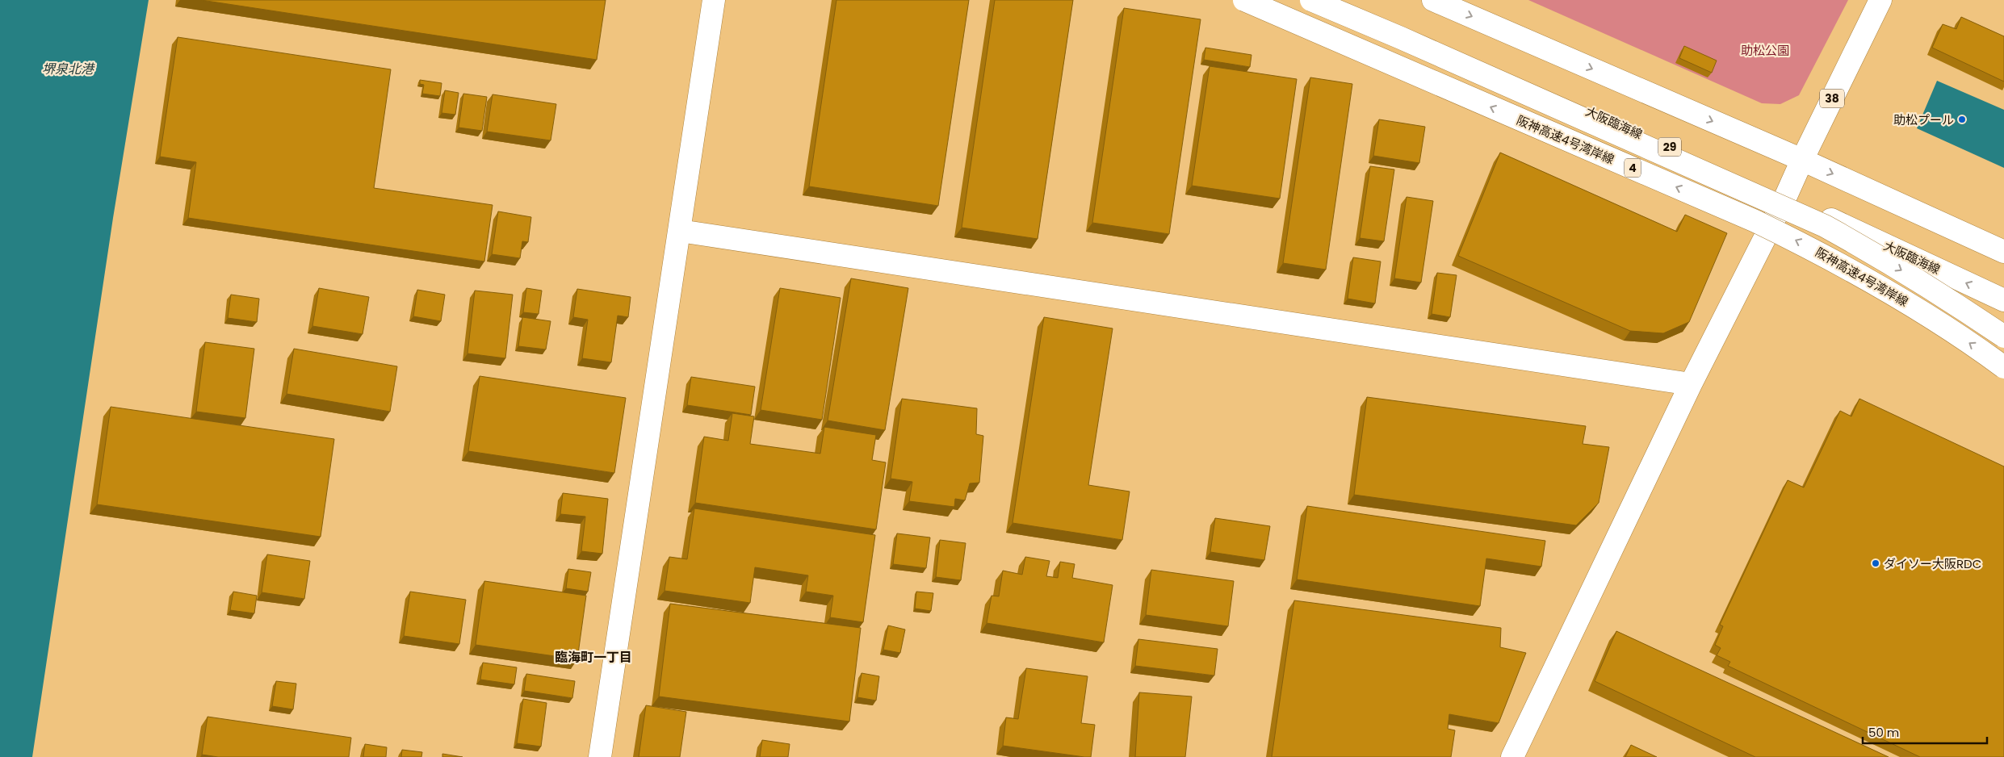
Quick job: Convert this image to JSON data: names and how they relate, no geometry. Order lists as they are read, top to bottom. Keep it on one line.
{"streets":{"main road":["38","大阪臨海線","阪神高速4号湾岸線","29","4"]},"crossings":[["38","大阪臨海線"]],"districts":["臨海町一丁目"],"water":["堺泉北港"],"parks":["助松公園"],"places":["助松プール","ダイソー大阪RDC"],"scale_bar":"50 m"}
